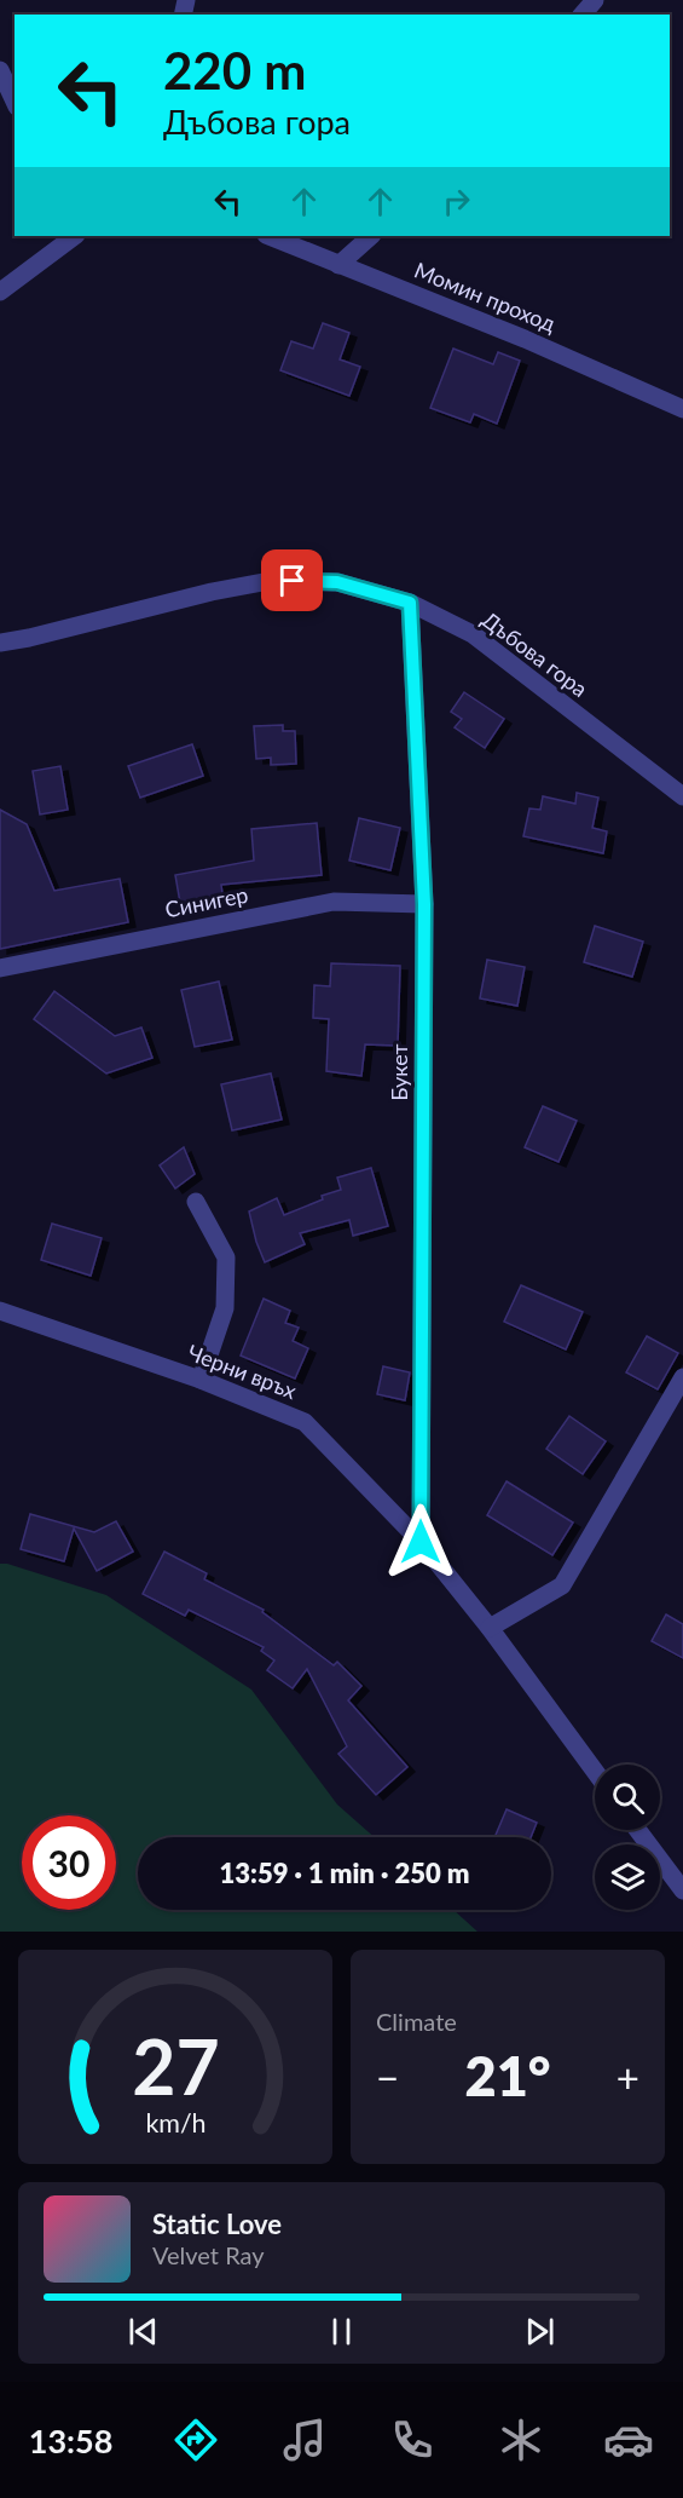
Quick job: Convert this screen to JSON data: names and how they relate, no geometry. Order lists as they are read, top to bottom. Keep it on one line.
{"streets":{"street":["Момин проход","Дъбова гора","Синигер","Букет","Черни връх"]},"crossings":[["Дъбова гора","Букет"],["Синигер","Букет"],["Букет","Черни връх"]],"page":{"turn":["220 m","Дъбова гора"],"limit":"30","trip":"13:59 · 1 min · 250 m","tile":"Climate","heat":["−","21°","+"],"song":["Static Love","Velvet Ray"],"tabs":"13:58","gauge":["27","km/h"]}}
